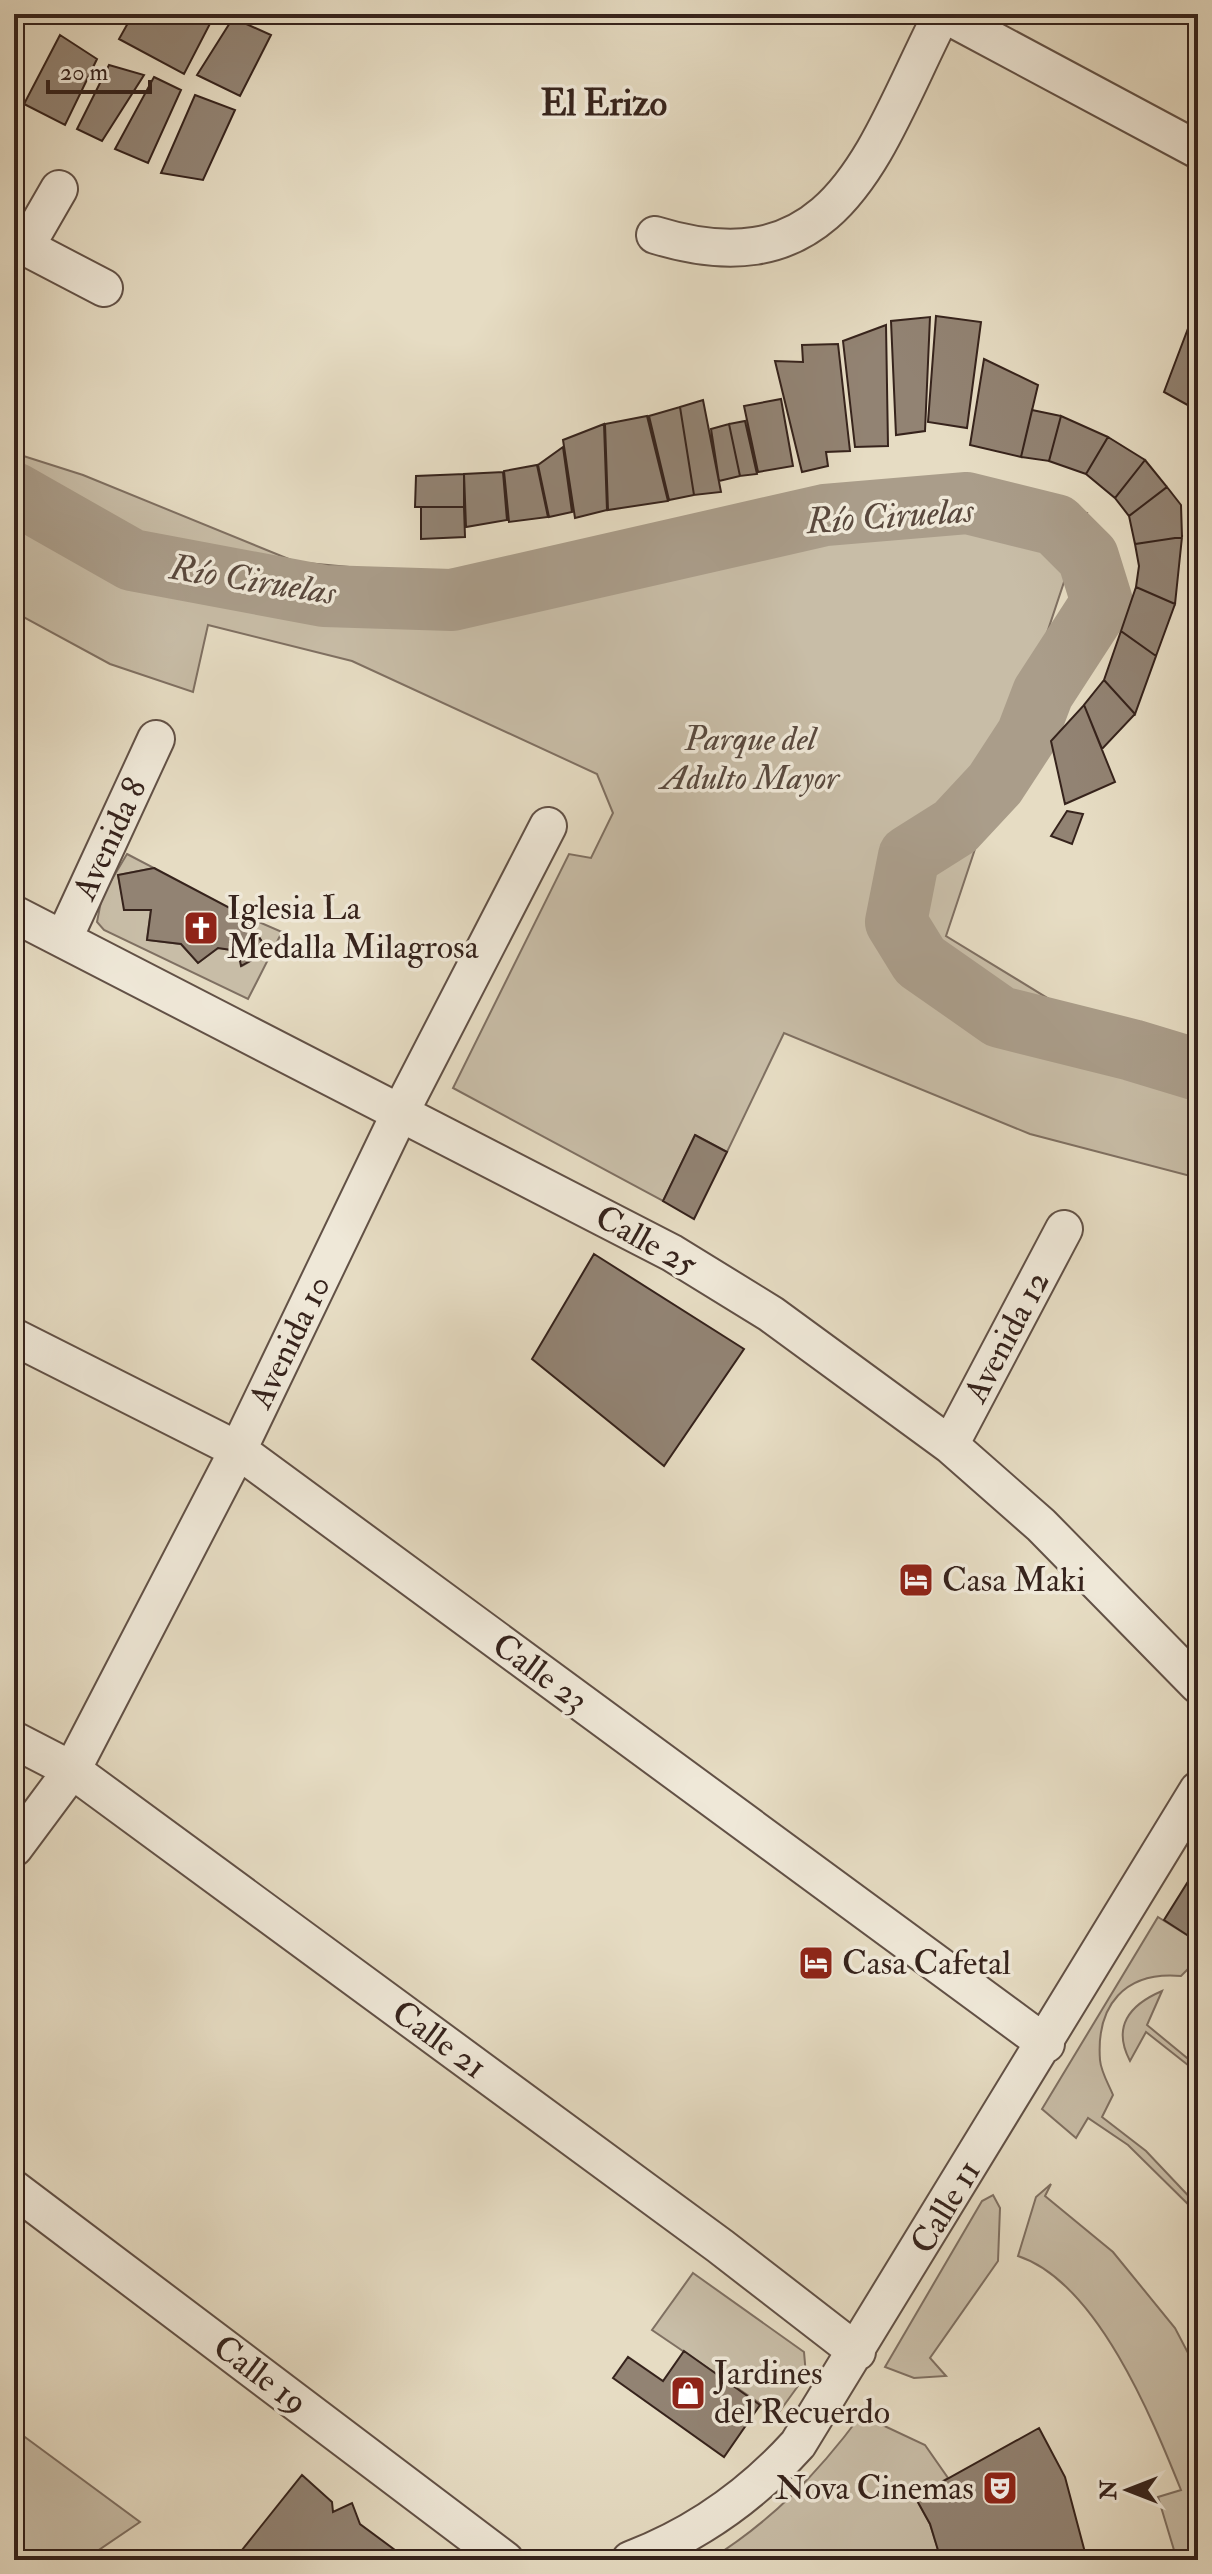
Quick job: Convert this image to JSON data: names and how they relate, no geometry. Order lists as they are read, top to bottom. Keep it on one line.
{"streets":{"street":["Avenida 8","Calle 25","Avenida 12","Avenida 10","Calle 23","Calle 21","Calle 11","Calle 19"]},"crossings":[["Avenida 8","Calle 25"],["Calle 25","Avenida 12"],["Calle 25","Avenida 10"],["Avenida 10","Calle 23"],["Avenida 10","Calle 21"],["Calle 23","Calle 11"],["Calle 21","Calle 11"]],"districts":["El Erizo"],"water":["Río Ciruelas"],"parks":["Parque del Adulto Mayor"],"places":{"church":["Iglesia La Medalla Milagrosa"],"hotel":["Casa Maki","Casa Cafetal"],"shop":["Jardines del Recuerdo"],"theatre":["Nova Cinemas"]},"scale_bar":"20 m","north":"left"}
